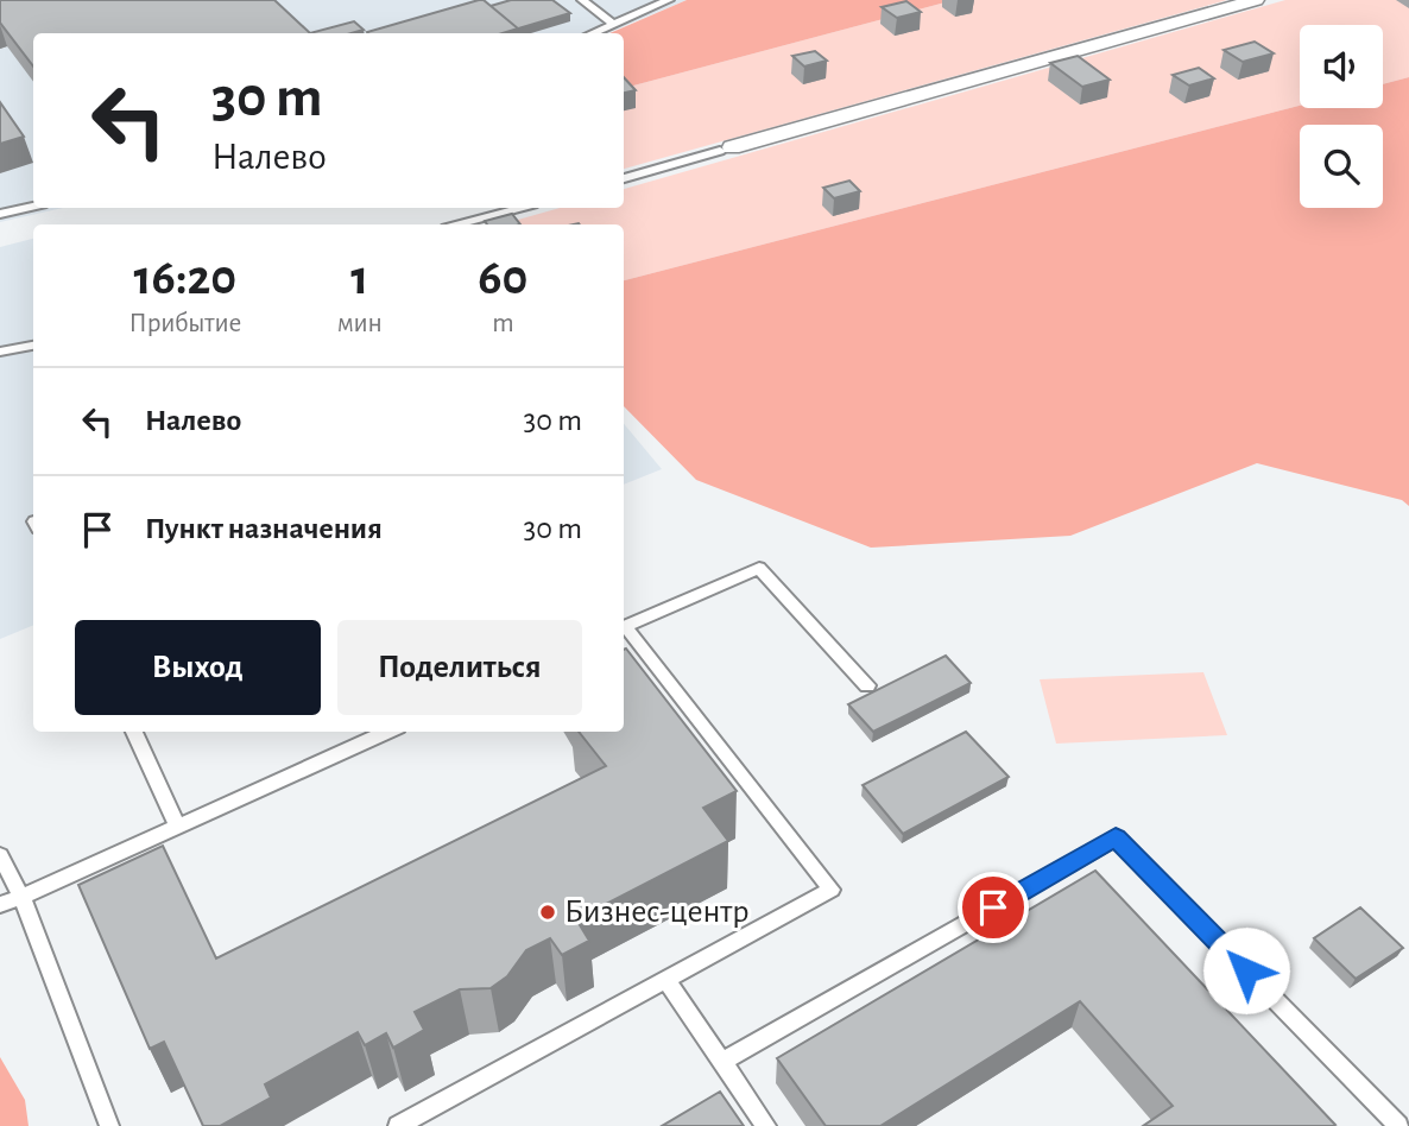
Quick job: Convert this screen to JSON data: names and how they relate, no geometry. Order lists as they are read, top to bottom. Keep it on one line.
{"places":["Бизнес-центр"],"page":{"turn":["30 m","Налево"],"eta":["16:20","Прибытие","1","мин","60","m"],"list":[{"name":"Налево","value":"30 m"},{"name":"Пункт назначения","value":"30 m"}],"buttons":["Выход","Поделиться"]}}
